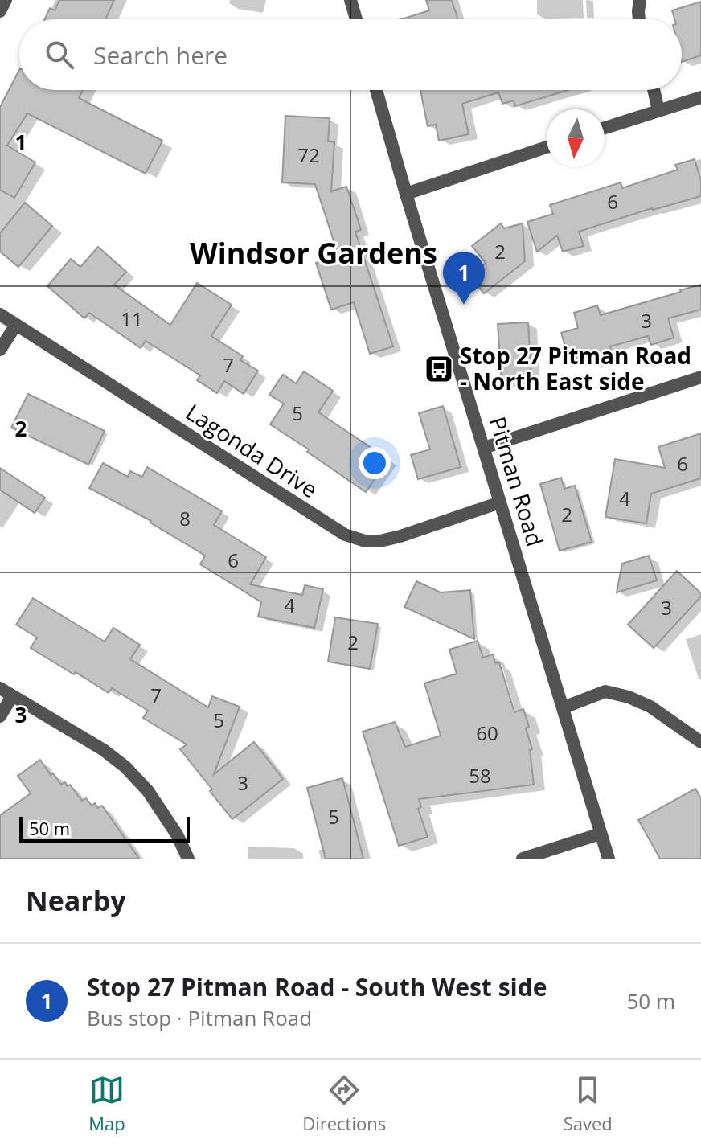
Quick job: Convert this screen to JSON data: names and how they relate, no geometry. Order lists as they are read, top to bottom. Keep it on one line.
{"streets":{"street":["Lagonda Drive","Pitman Road"]},"crossings":[["Lagonda Drive","Pitman Road"]],"districts":["Windsor Gardens"],"places":{"bus stop":["Stop 27 Pitman Road - North East side"]},"house_numbers":["72","6","2","11","3","7","5","6","4","2","8","6","4","3","2","7","5","60","58","3","5"],"scale_bar":"50 m","north":"bottom","page":{"search":"Search here","pins":"1","scale":"50 m","heading":"Nearby","list":[{"mark":"1","name":"Stop 27 Pitman Road - South West side","note":"Bus stop · Pitman Road","value":"50 m"}],"nav":["Map","Directions","Saved"]},"grid":{"rows":["1","2","3"]}}
